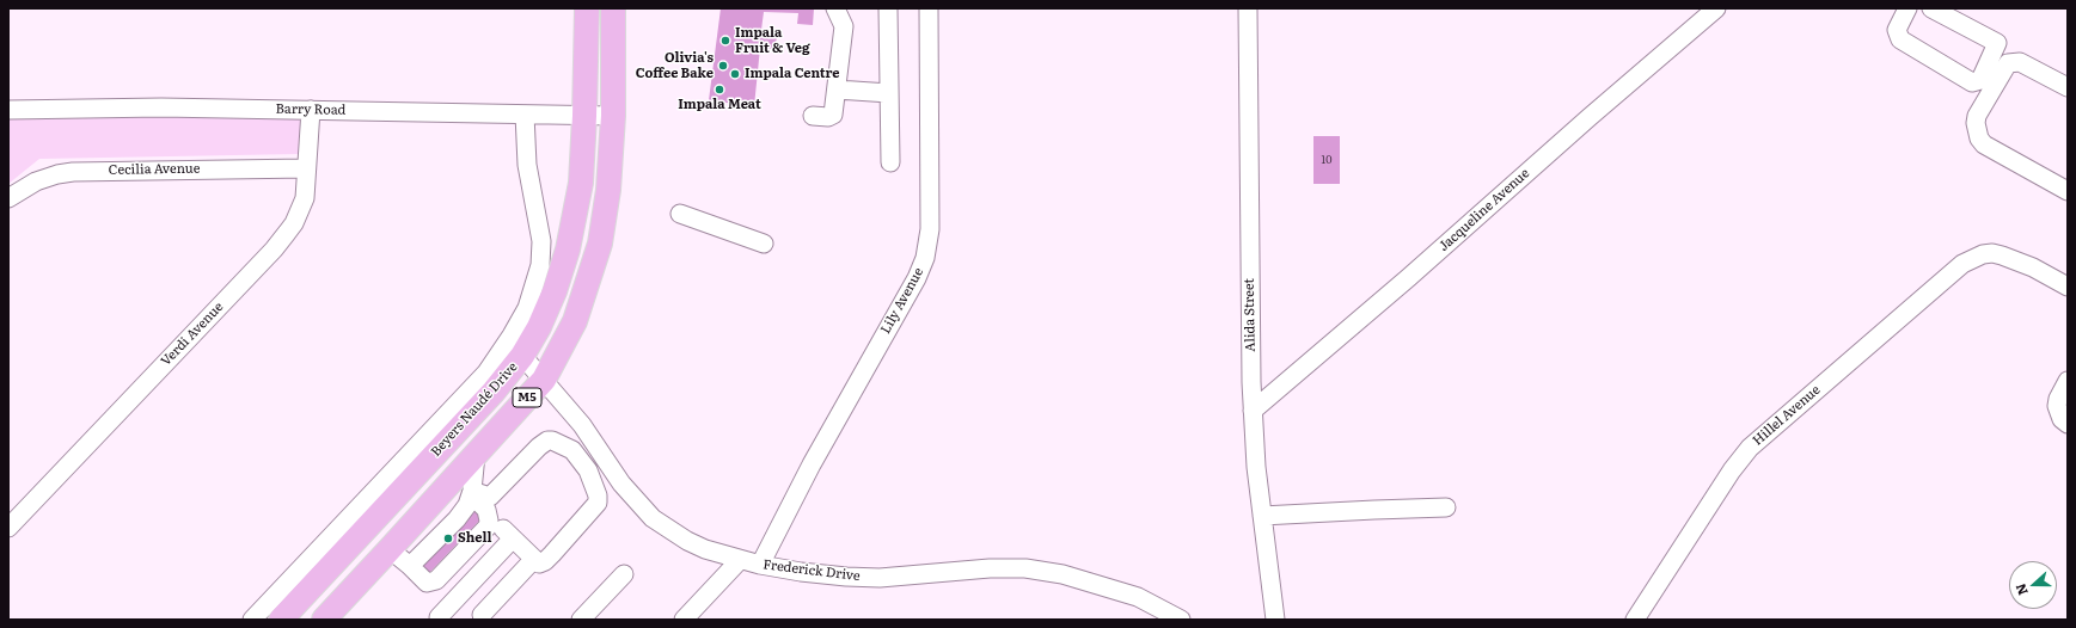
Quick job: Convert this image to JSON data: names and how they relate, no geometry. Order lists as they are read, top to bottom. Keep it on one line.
{"streets":{"main road":["M5","Beyers Naudé Drive"],"street":["Barry Road","Cecilia Avenue","Jacqueline Avenue","Lily Avenue","Alida Street","Verdi Avenue","Hillel Avenue","Frederick Drive"]},"crossings":[["Barry Road","Verdi Avenue"],["Barry Road","M5"],["Barry Road","Beyers Naudé Drive"],["Cecilia Avenue","Verdi Avenue"],["Jacqueline Avenue","Alida Street"],["Lily Avenue","Frederick Drive"],["M5","Frederick Drive"],["Beyers Naudé Drive","Frederick Drive"]],"places":["Impala Fruit & Veg","Olivia's Coffee Bake","Impala Centre","Impala Meat","Shell"],"house_numbers":["10"],"north":"left"}
